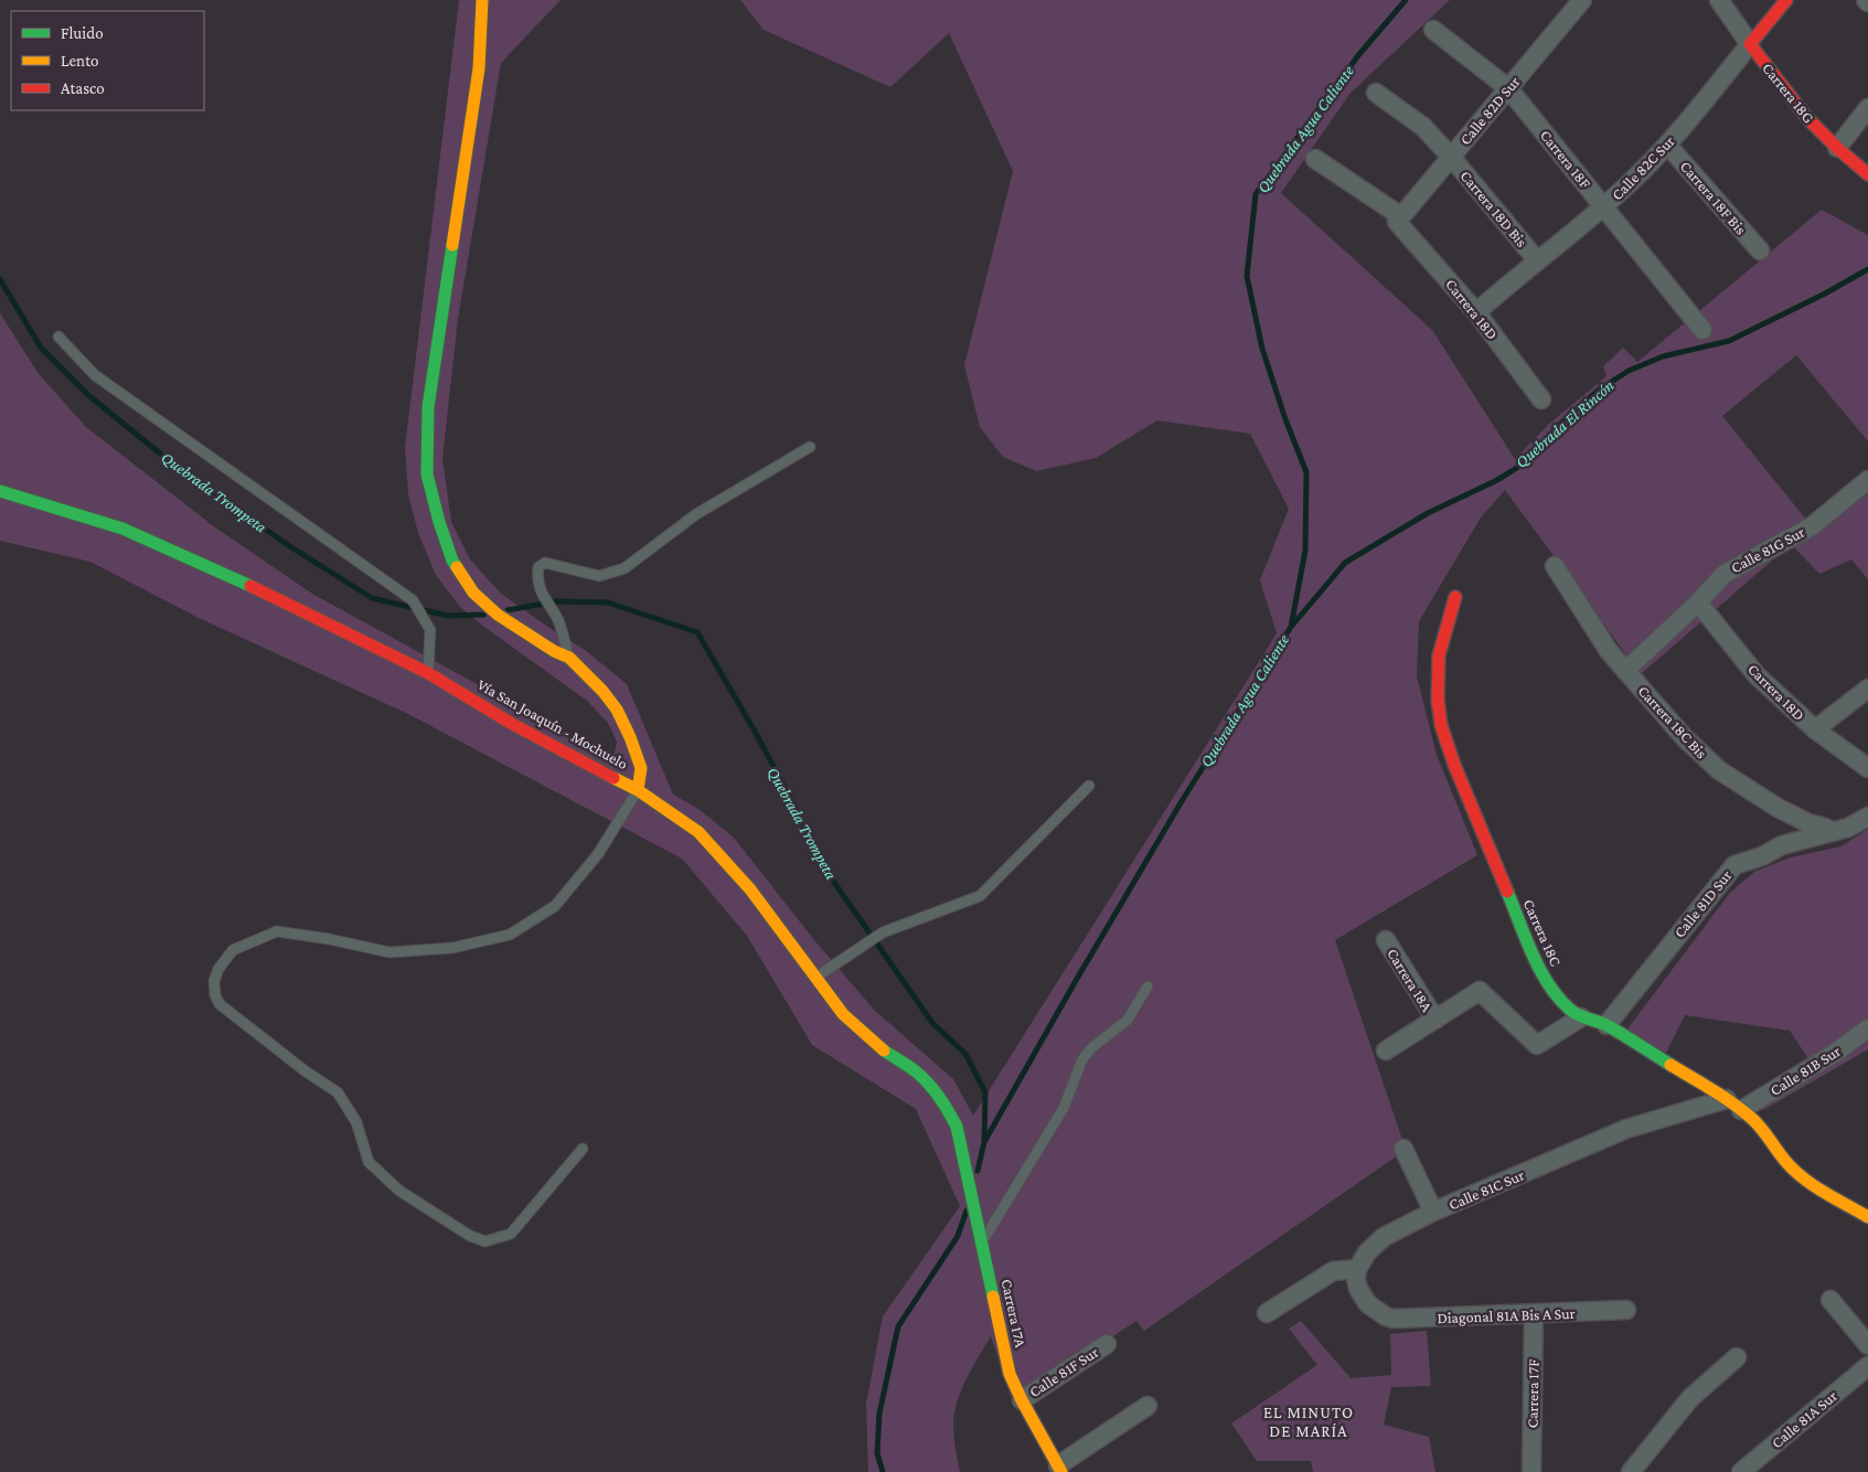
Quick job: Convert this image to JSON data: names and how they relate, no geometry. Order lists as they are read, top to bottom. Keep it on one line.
{"streets":{"street":["Carrera 18G","Calle 82D Sur","Carrera 18F","Calle 82C Sur","Carrera 18F Bis","Carrera 18D Bis","Carrera 18D","Calle 81G Sur","Carrera 18C Bis","Vía San Joaquín - Mochuelo","Calle 81D Sur","Carrera 18C","Carrera 18A","Calle 81B Sur","Calle 81C Sur","Carrera 17A","Diagonal 81A Bis A Sur","Calle 81F Sur","Carrera 17F","Calle 81A Sur"]},"crossings":[["Carrera 18G","Calle 82C Sur"],["Calle 82D Sur","Carrera 18F"],["Calle 82D Sur","Carrera 18D Bis"],["Calle 82D Sur","Carrera 18D"],["Carrera 18F","Calle 82C Sur"],["Calle 82C Sur","Carrera 18F Bis"],["Calle 82C Sur","Carrera 18D Bis"],["Calle 82C Sur","Carrera 18D"],["Carrera 18D","Calle 81G Sur"],["Calle 81G Sur","Carrera 18C Bis"],["Carrera 18C Bis","Calle 81D Sur"],["Vía San Joaquín - Mochuelo","Carrera 17A"],["Calle 81D Sur","Carrera 18C"],["Carrera 18C","Calle 81B Sur"],["Carrera 18C","Calle 81C Sur"],["Calle 81C Sur","Diagonal 81A Bis A Sur"],["Carrera 17A","Calle 81F Sur"],["Diagonal 81A Bis A Sur","Carrera 17F"]],"districts":["EL MINUTO DE MARÍA"],"water":["Quebrada Agua Caliente","Quebrada El Rincón","Quebrada Trompeta"],"legend":["Fluido","Lento","Atasco"]}
